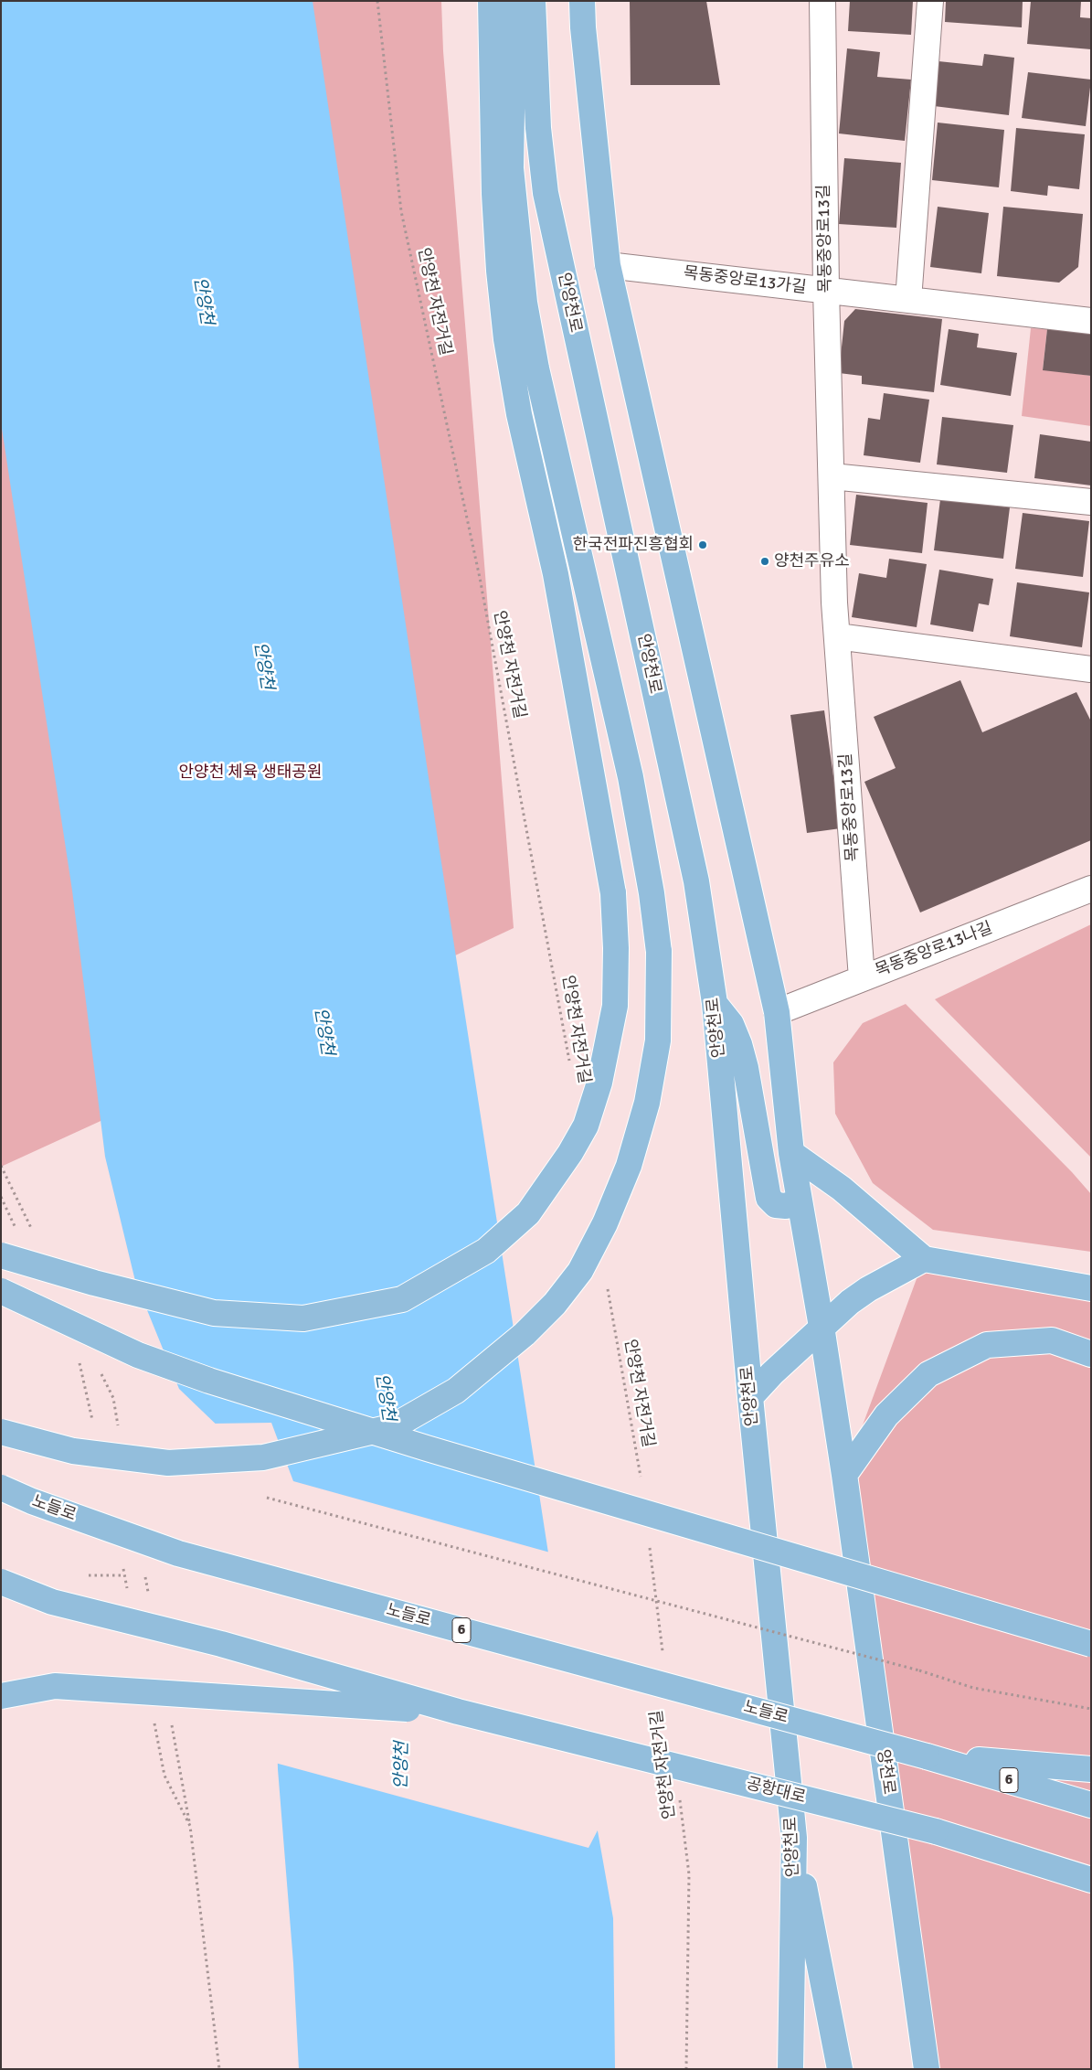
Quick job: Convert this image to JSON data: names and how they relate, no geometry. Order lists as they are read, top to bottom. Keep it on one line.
{"streets":{"main road":["안양천로","노들로","6","양천로","공항대로"],"street":["목동중앙로13길","목동중앙로13가길","목동중앙로13나길"],"path":["안양천 자전거길"]},"crossings":[["목동중앙로13길","목동중앙로13가길"],["목동중앙로13길","목동중앙로13나길"],["노들로","6"]],"water":["안양천"],"parks":["안양천 체육 생태공원"],"places":["한국전파진흥협회","양천주유소"]}
